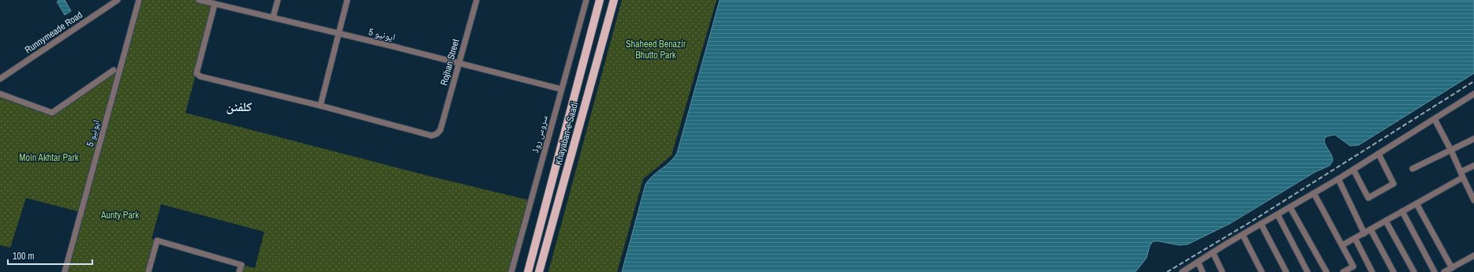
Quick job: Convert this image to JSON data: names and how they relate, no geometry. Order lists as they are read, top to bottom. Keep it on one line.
{"streets":{"main road":["Khayaban-e-Saadi"],"street":["Runnymeade Road","ایونیو 5","Rojhan Street","سروس روڈ"]},"crossings":[["ایونیو 5","Rojhan Street"],["ایونیو 5","سروس روڈ"]],"districts":["کلفٹن"],"parks":["Shaheed Benazir Bhutto Park","Moin Akhtar Park","Aunty Park"],"scale_bar":"100 m"}
